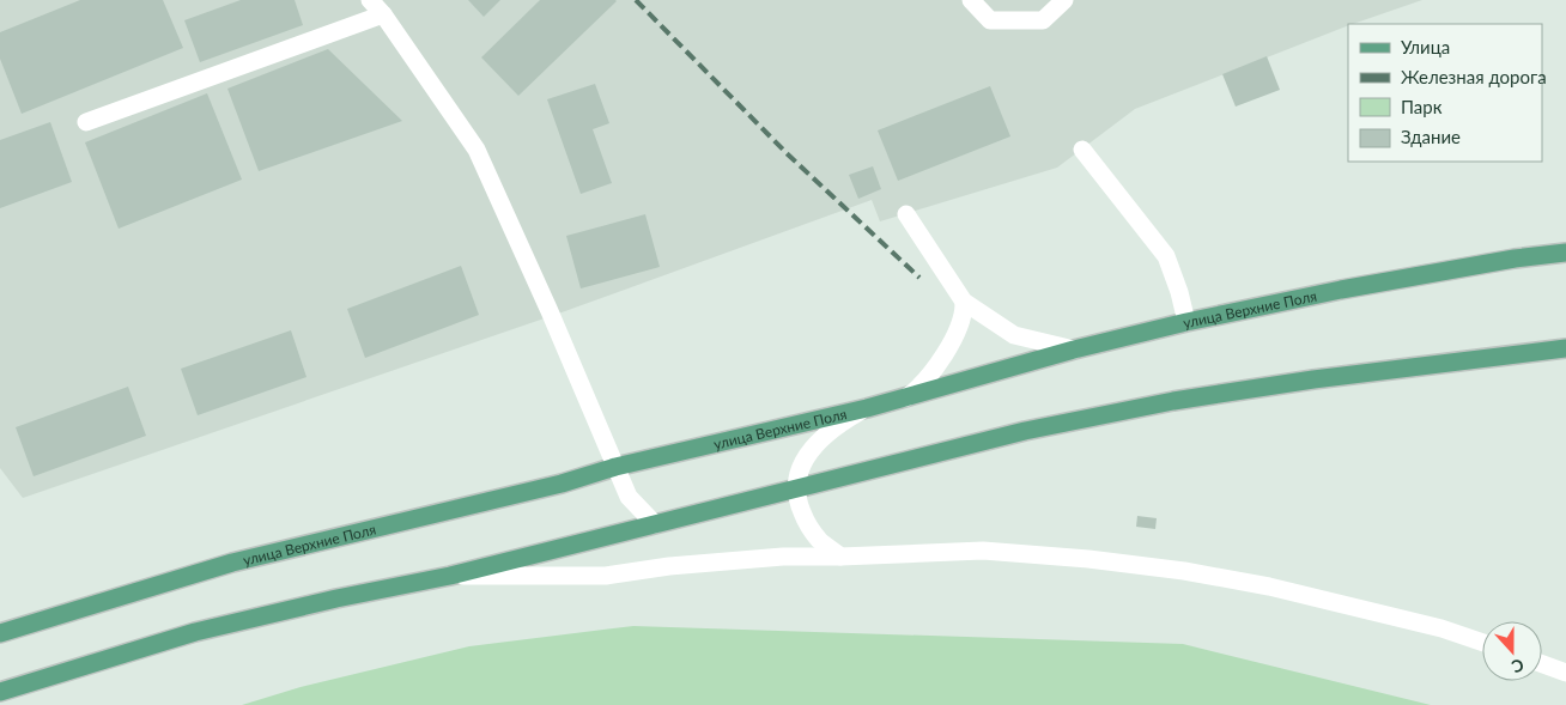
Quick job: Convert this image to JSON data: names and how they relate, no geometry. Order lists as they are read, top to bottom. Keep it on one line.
{"streets":{"main road":["улица Верхние Поля"]},"legend":["Улица","Железная дорога","Парк","Здание"],"north":"bottom"}
